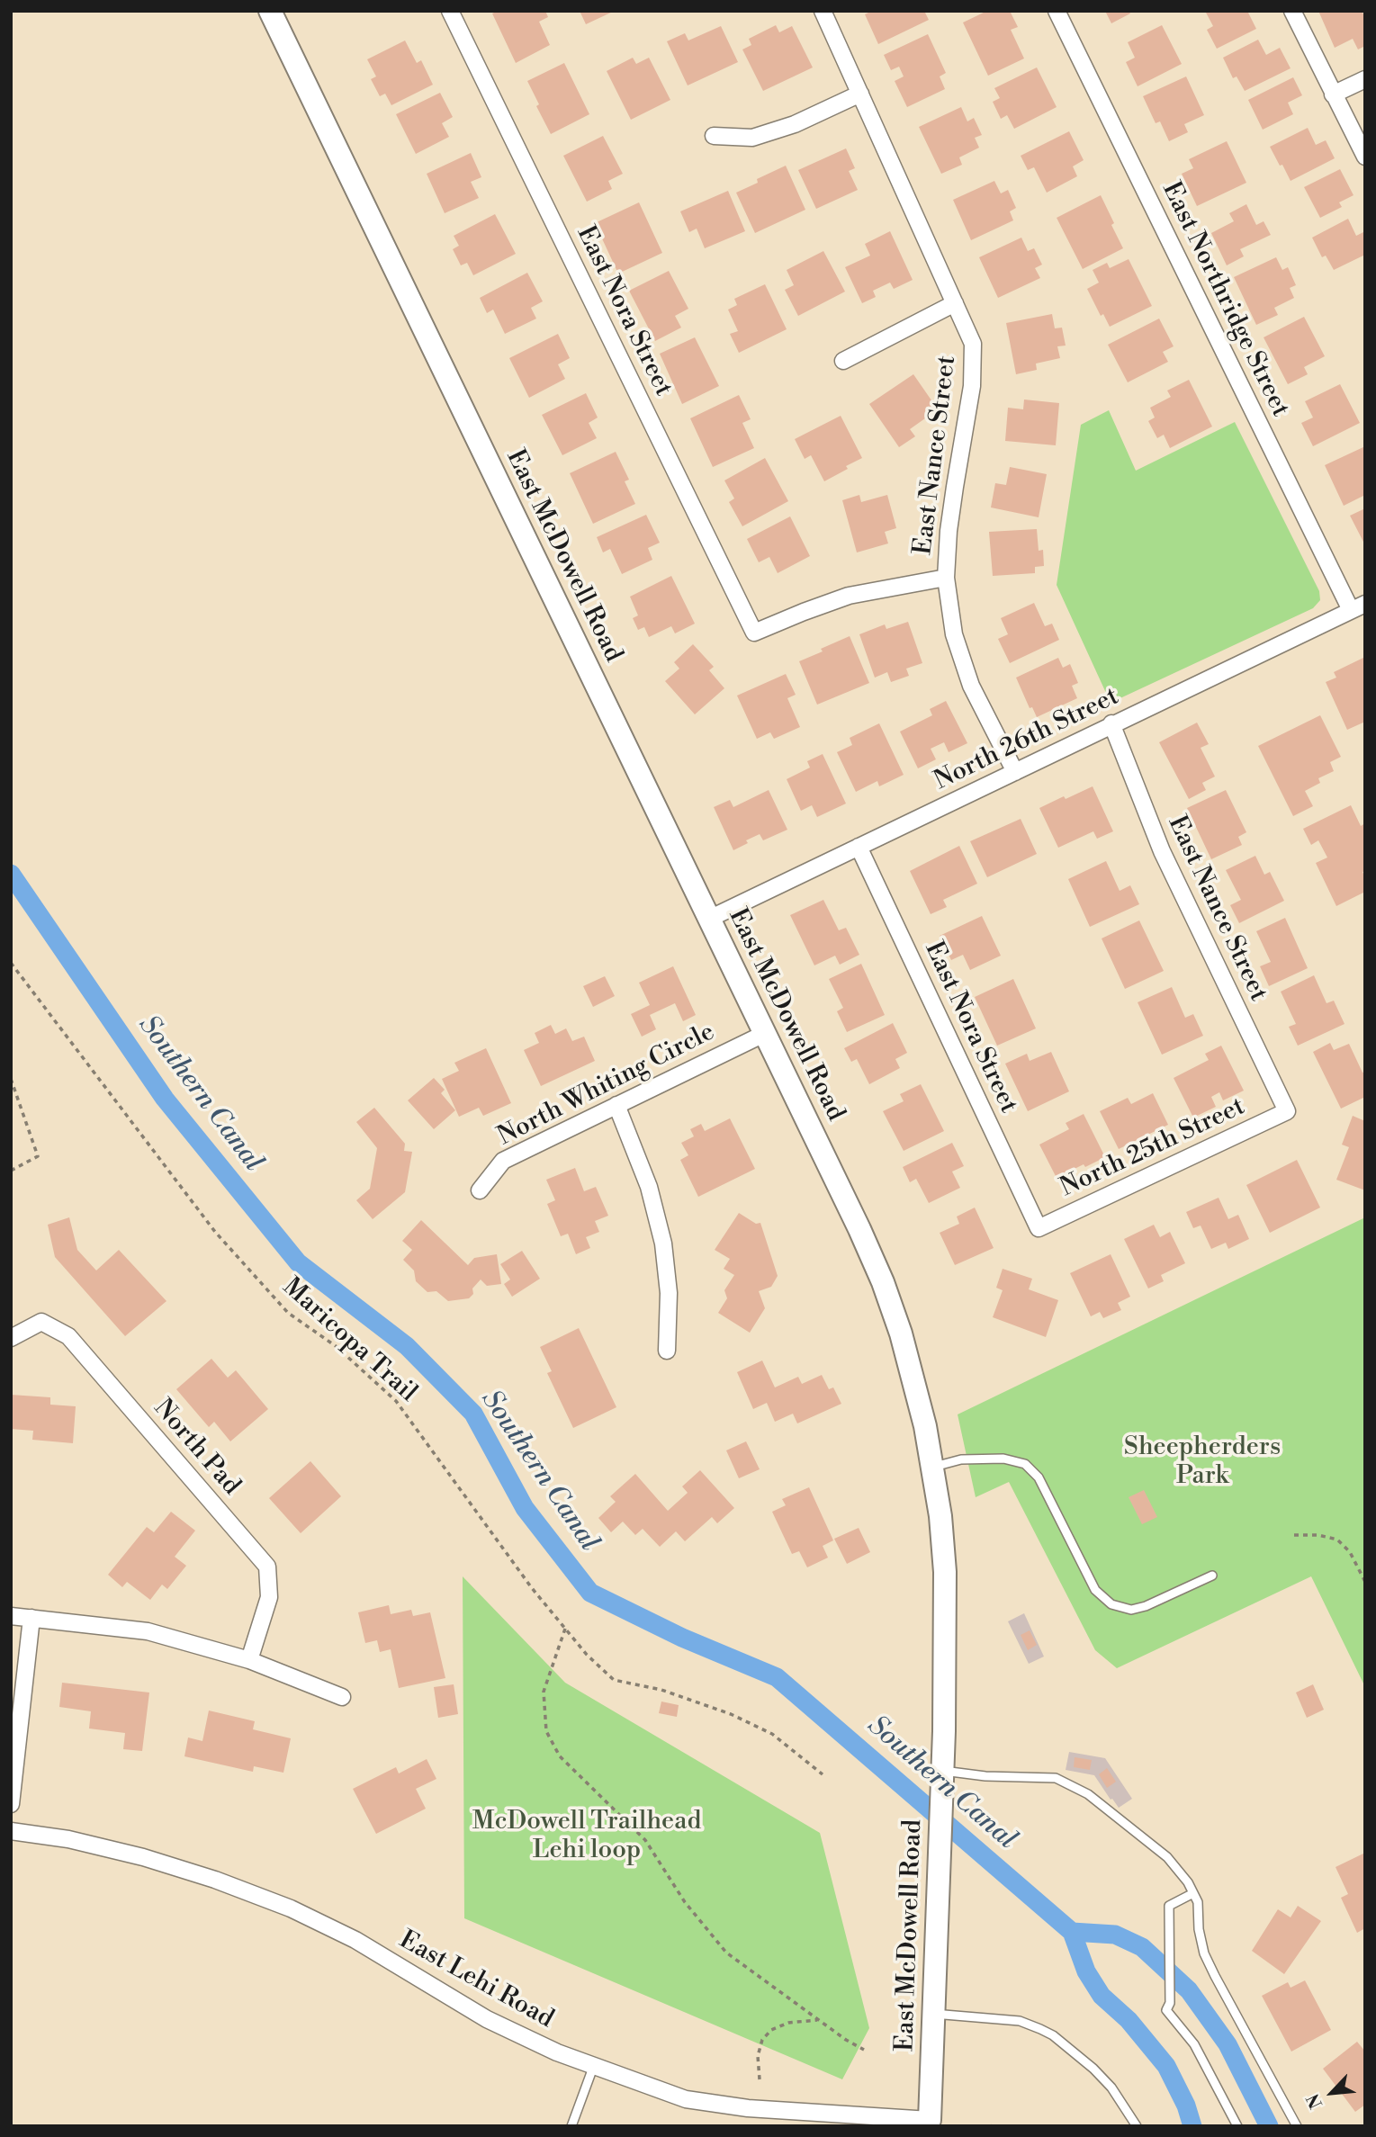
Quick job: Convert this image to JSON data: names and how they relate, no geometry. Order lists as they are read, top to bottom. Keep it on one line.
{"streets":{"main road":["East McDowell Road"],"street":["East Northridge Street","East Nora Street","East Nance Street","North 26th Street","North Whiting Circle","North 25th Street","North Pad","East Lehi Road"],"path":["Maricopa Trail"]},"crossings":[["East Northridge Street","North 26th Street"],["East Nora Street","East Nance Street"],["East Nora Street","North 26th Street"],["East Nora Street","North 25th Street"],["East Nance Street","North 26th Street"],["East Nance Street","North 25th Street"],["East McDowell Road","North 26th Street"],["East McDowell Road","North Whiting Circle"],["East McDowell Road","East Lehi Road"]],"water":["Southern Canal"],"parks":["Sheepherders Park","McDowell Trailhead Lehi loop"],"north":"bottom left"}
